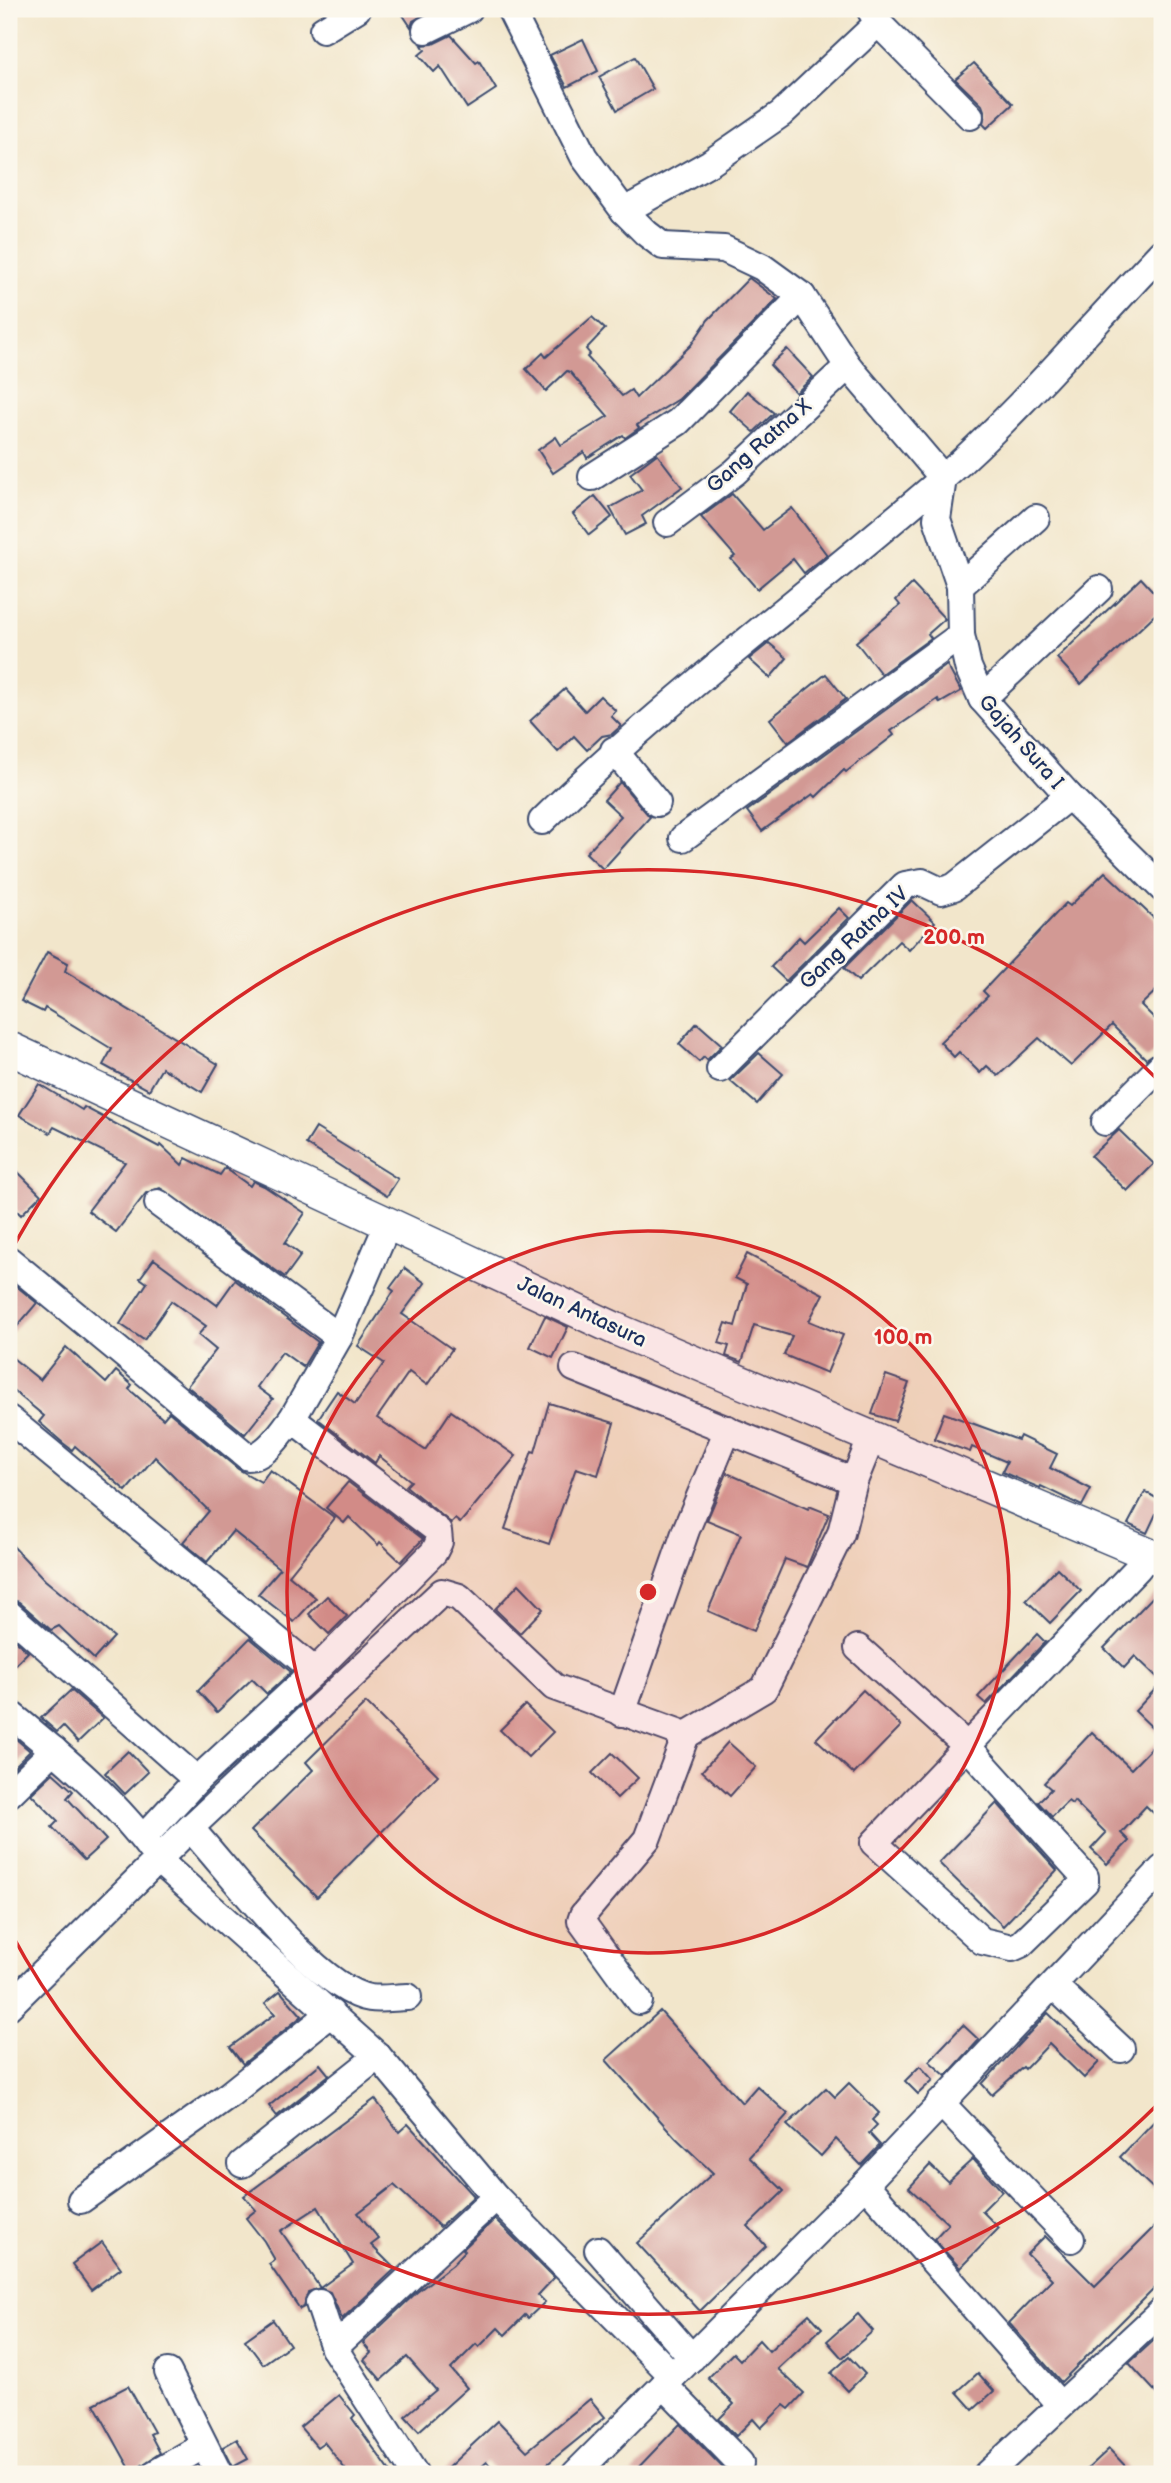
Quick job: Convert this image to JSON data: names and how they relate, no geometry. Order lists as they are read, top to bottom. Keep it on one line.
{"streets":{"main road":["Jalan Antasura"],"street":["Gang Ratna X","Gajah Sura I","Gang Ratna IV"]},"crossings":[["Gajah Sura I","Gang Ratna IV"]],"rings":["200 m","100 m"]}
